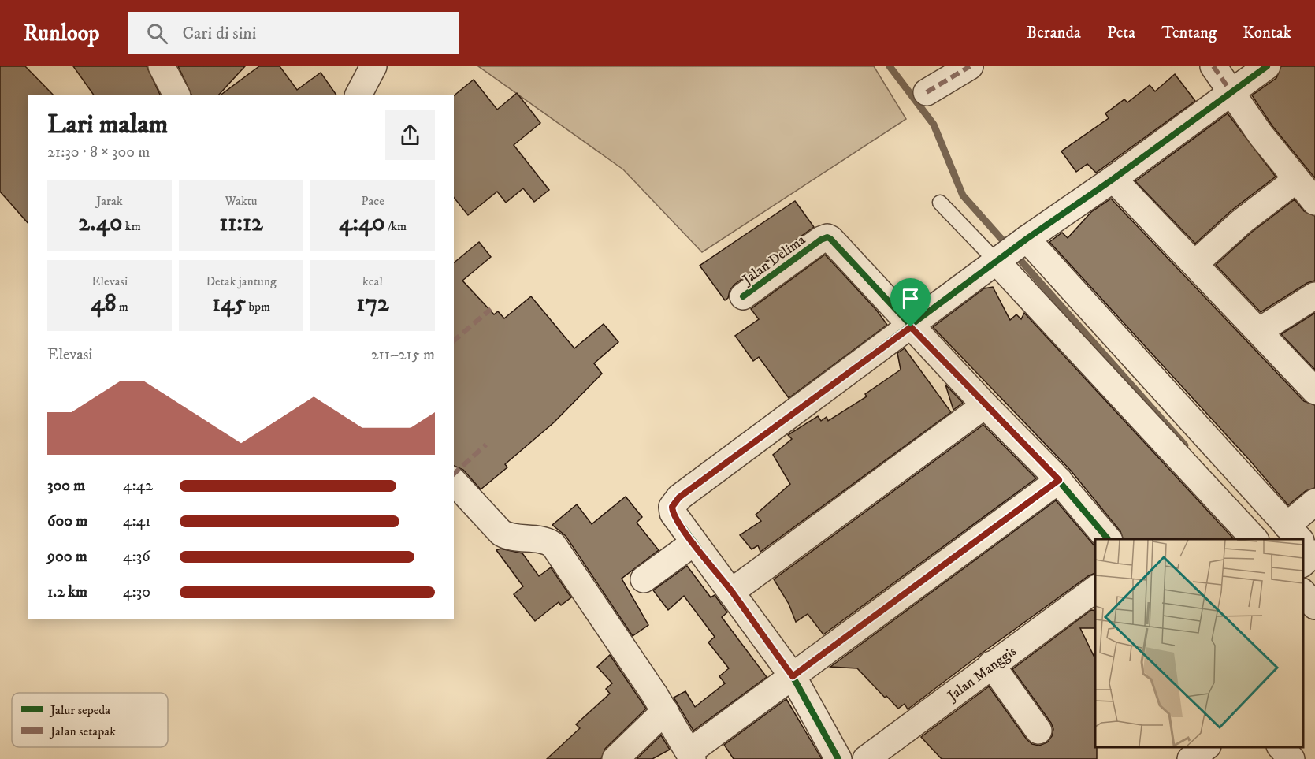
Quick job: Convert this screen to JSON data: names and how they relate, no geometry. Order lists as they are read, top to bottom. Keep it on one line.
{"streets":{"street":["Jalan Delima","Jalan Manggis"]},"legend":["Jalur sepeda","Jalan setapak"],"page":{"header":"Runloop","search":"Cari di sini","nav":["Beranda","Peta","Tentang","Kontak"],"heading":["Lari malam","21:30 · 8 × 300 m"],"stats":[["Jarak","2.40 km"],["Waktu","11:12"],["Pace","4:40 /km"],["Elevasi","48 m"],["Detak jantung","145 bpm"],["kcal","172"]],"chart":["Elevasi","211–215 m"],"list":[{"name":"300 m","note":"4:42"},{"name":"600 m","note":"4:41"},{"name":"900 m","note":"4:36"},{"name":"1.2 km","note":"4:30"}]}}
